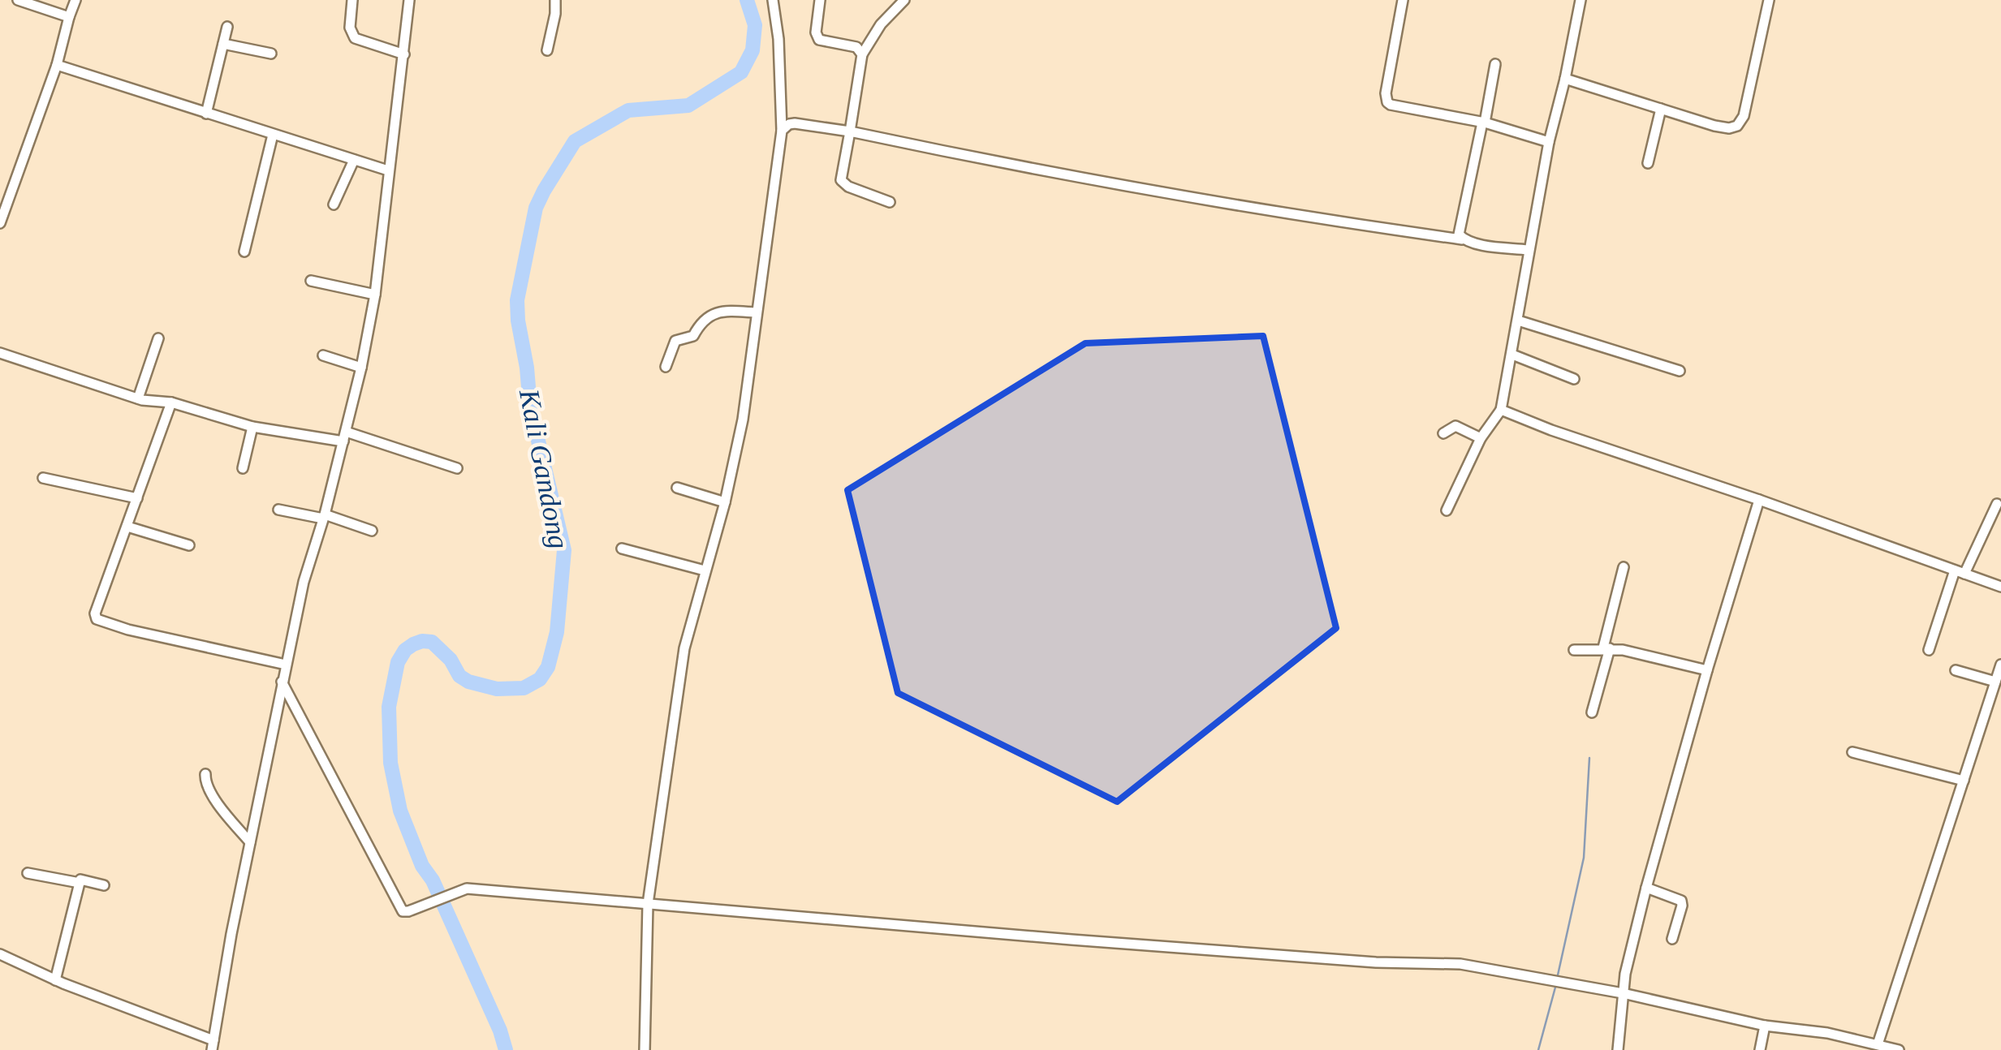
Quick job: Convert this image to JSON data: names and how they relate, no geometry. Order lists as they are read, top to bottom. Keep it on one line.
{"water":["Kali Gandong"]}
